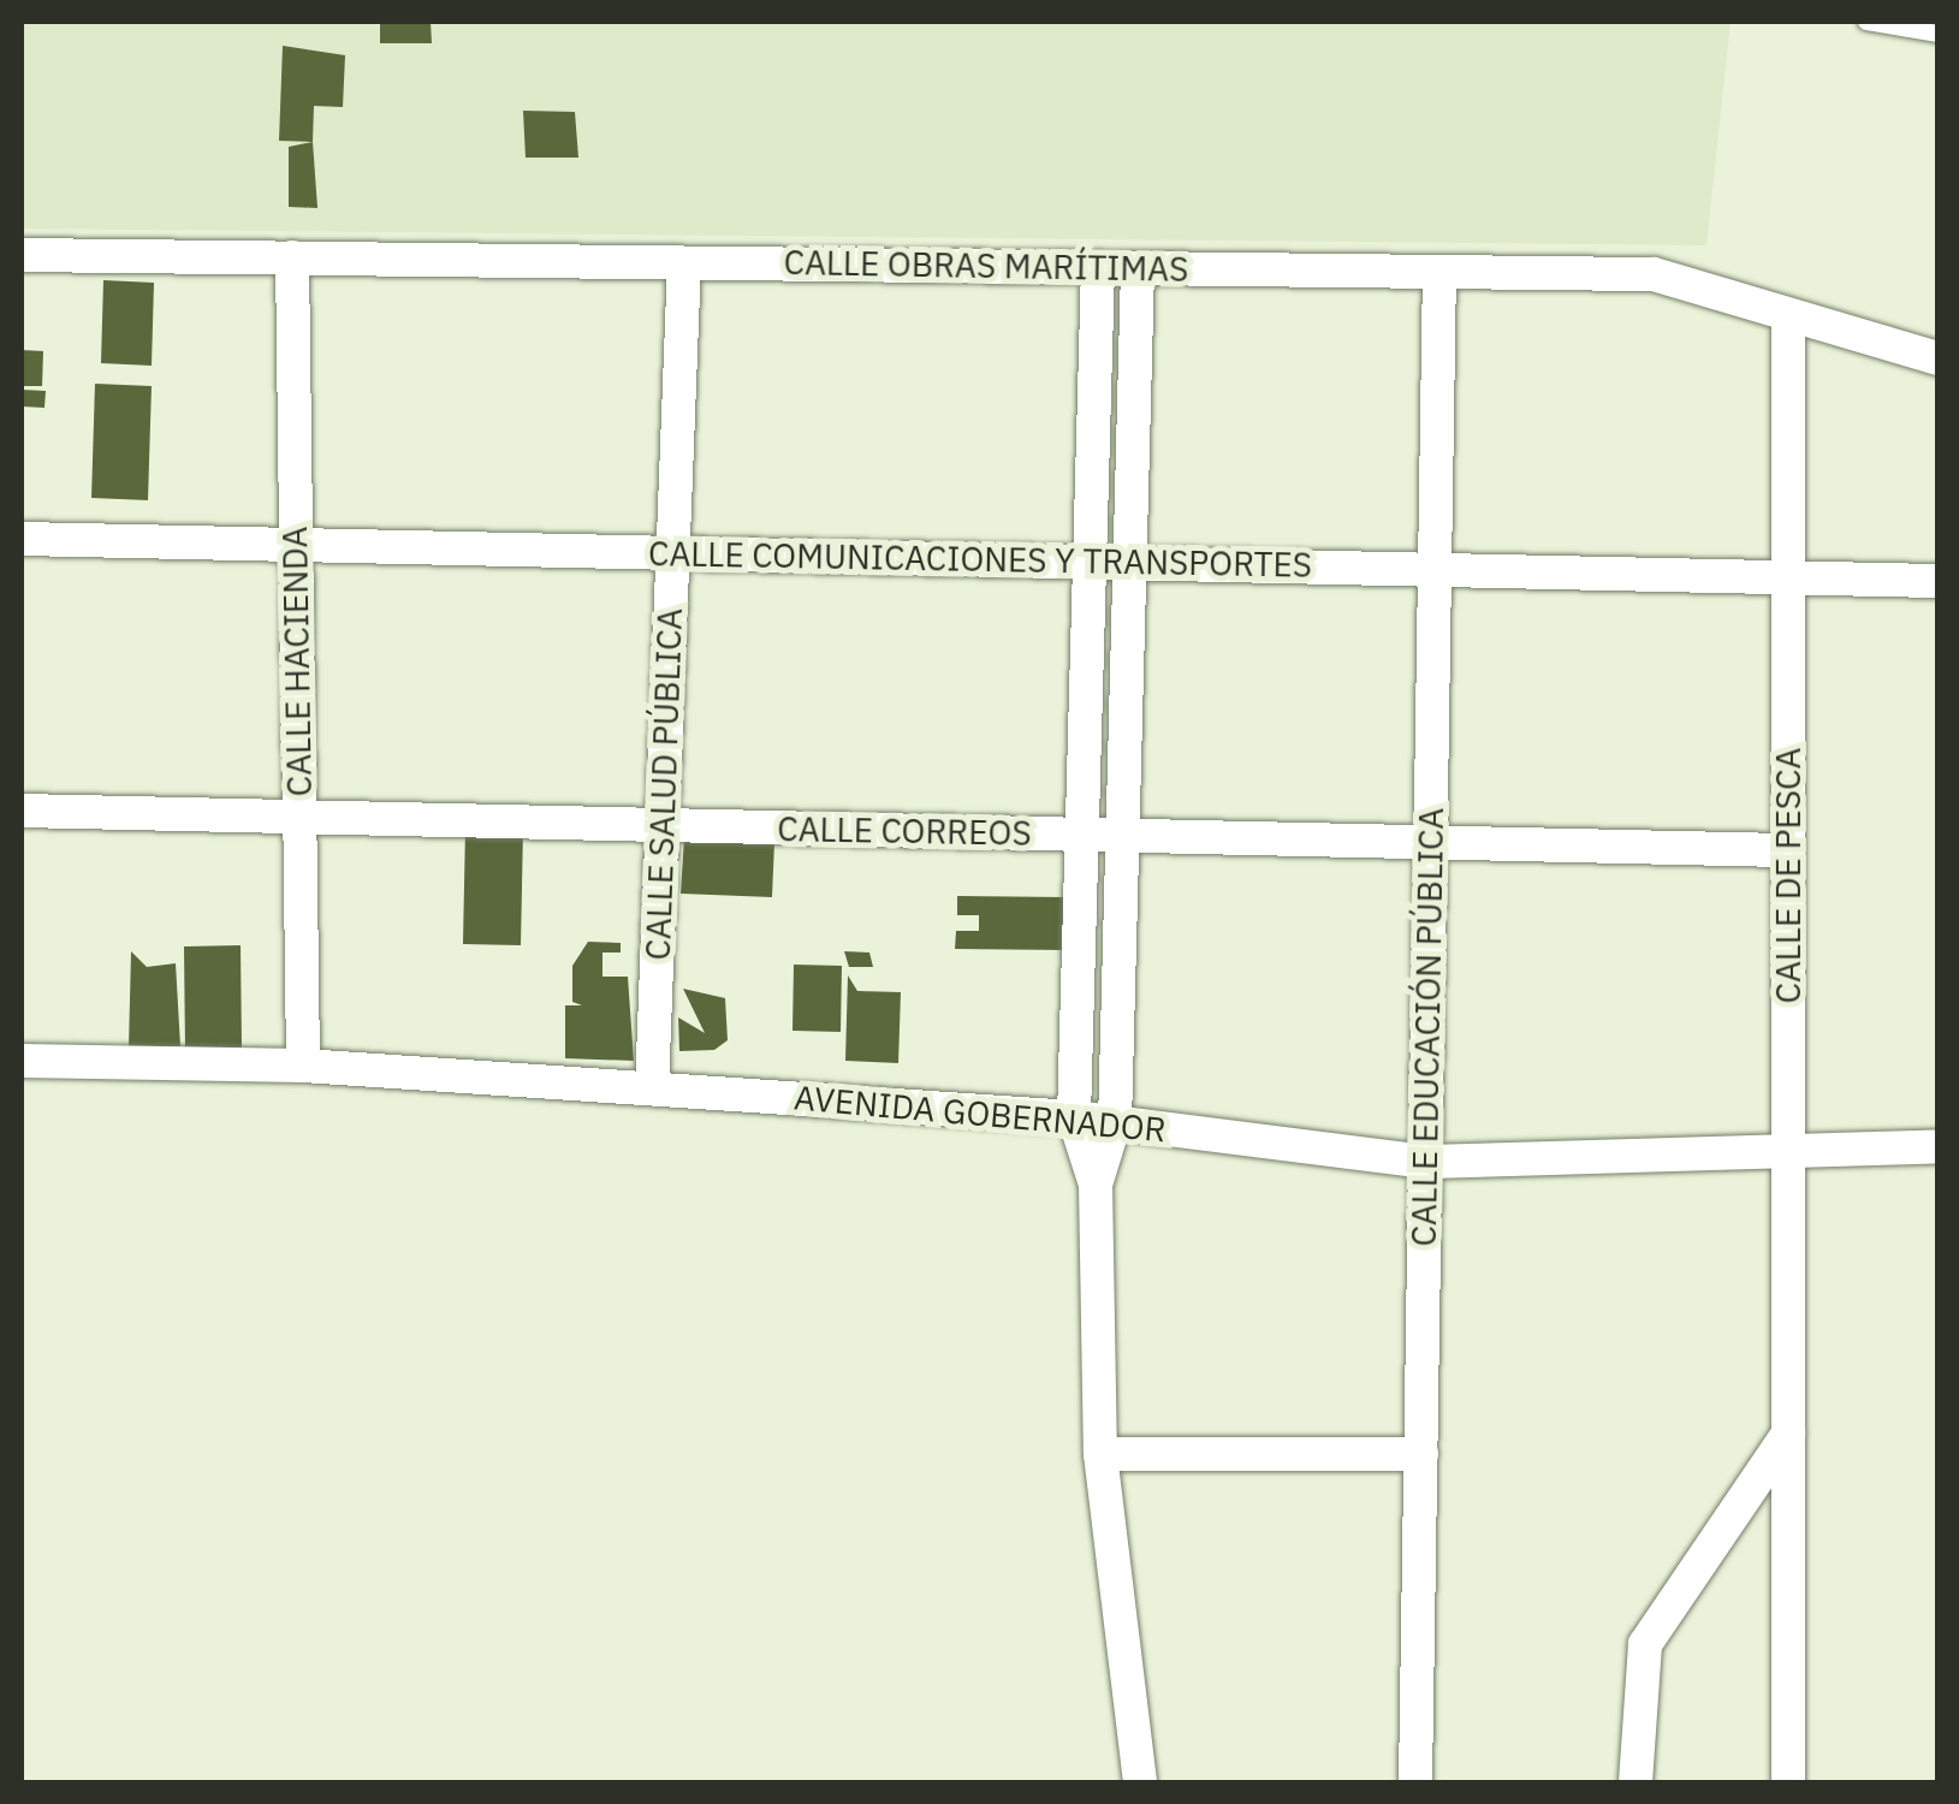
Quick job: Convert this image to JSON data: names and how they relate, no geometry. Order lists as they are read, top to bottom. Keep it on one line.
{"streets":{"street":["CALLE OBRAS MARÍTIMAS","CALLE COMUNICACIONES Y TRANSPORTES","CALLE HACIENDA","CALLE SALUD PÚBLICA","CALLE CORREOS","CALLE DE PESCA","CALLE EDUCACIÓN PÚBLICA","AVENIDA GOBERNADOR"]},"crossings":[["CALLE OBRAS MARÍTIMAS","CALLE HACIENDA"],["CALLE OBRAS MARÍTIMAS","CALLE SALUD PÚBLICA"],["CALLE OBRAS MARÍTIMAS","CALLE DE PESCA"],["CALLE OBRAS MARÍTIMAS","CALLE EDUCACIÓN PÚBLICA"],["CALLE COMUNICACIONES Y TRANSPORTES","CALLE HACIENDA"],["CALLE COMUNICACIONES Y TRANSPORTES","CALLE SALUD PÚBLICA"],["CALLE COMUNICACIONES Y TRANSPORTES","CALLE DE PESCA"],["CALLE COMUNICACIONES Y TRANSPORTES","CALLE EDUCACIÓN PÚBLICA"],["CALLE HACIENDA","CALLE CORREOS"],["CALLE HACIENDA","AVENIDA GOBERNADOR"],["CALLE SALUD PÚBLICA","CALLE CORREOS"],["CALLE SALUD PÚBLICA","AVENIDA GOBERNADOR"],["CALLE CORREOS","CALLE DE PESCA"],["CALLE CORREOS","CALLE EDUCACIÓN PÚBLICA"],["CALLE DE PESCA","AVENIDA GOBERNADOR"],["CALLE EDUCACIÓN PÚBLICA","AVENIDA GOBERNADOR"]]}
